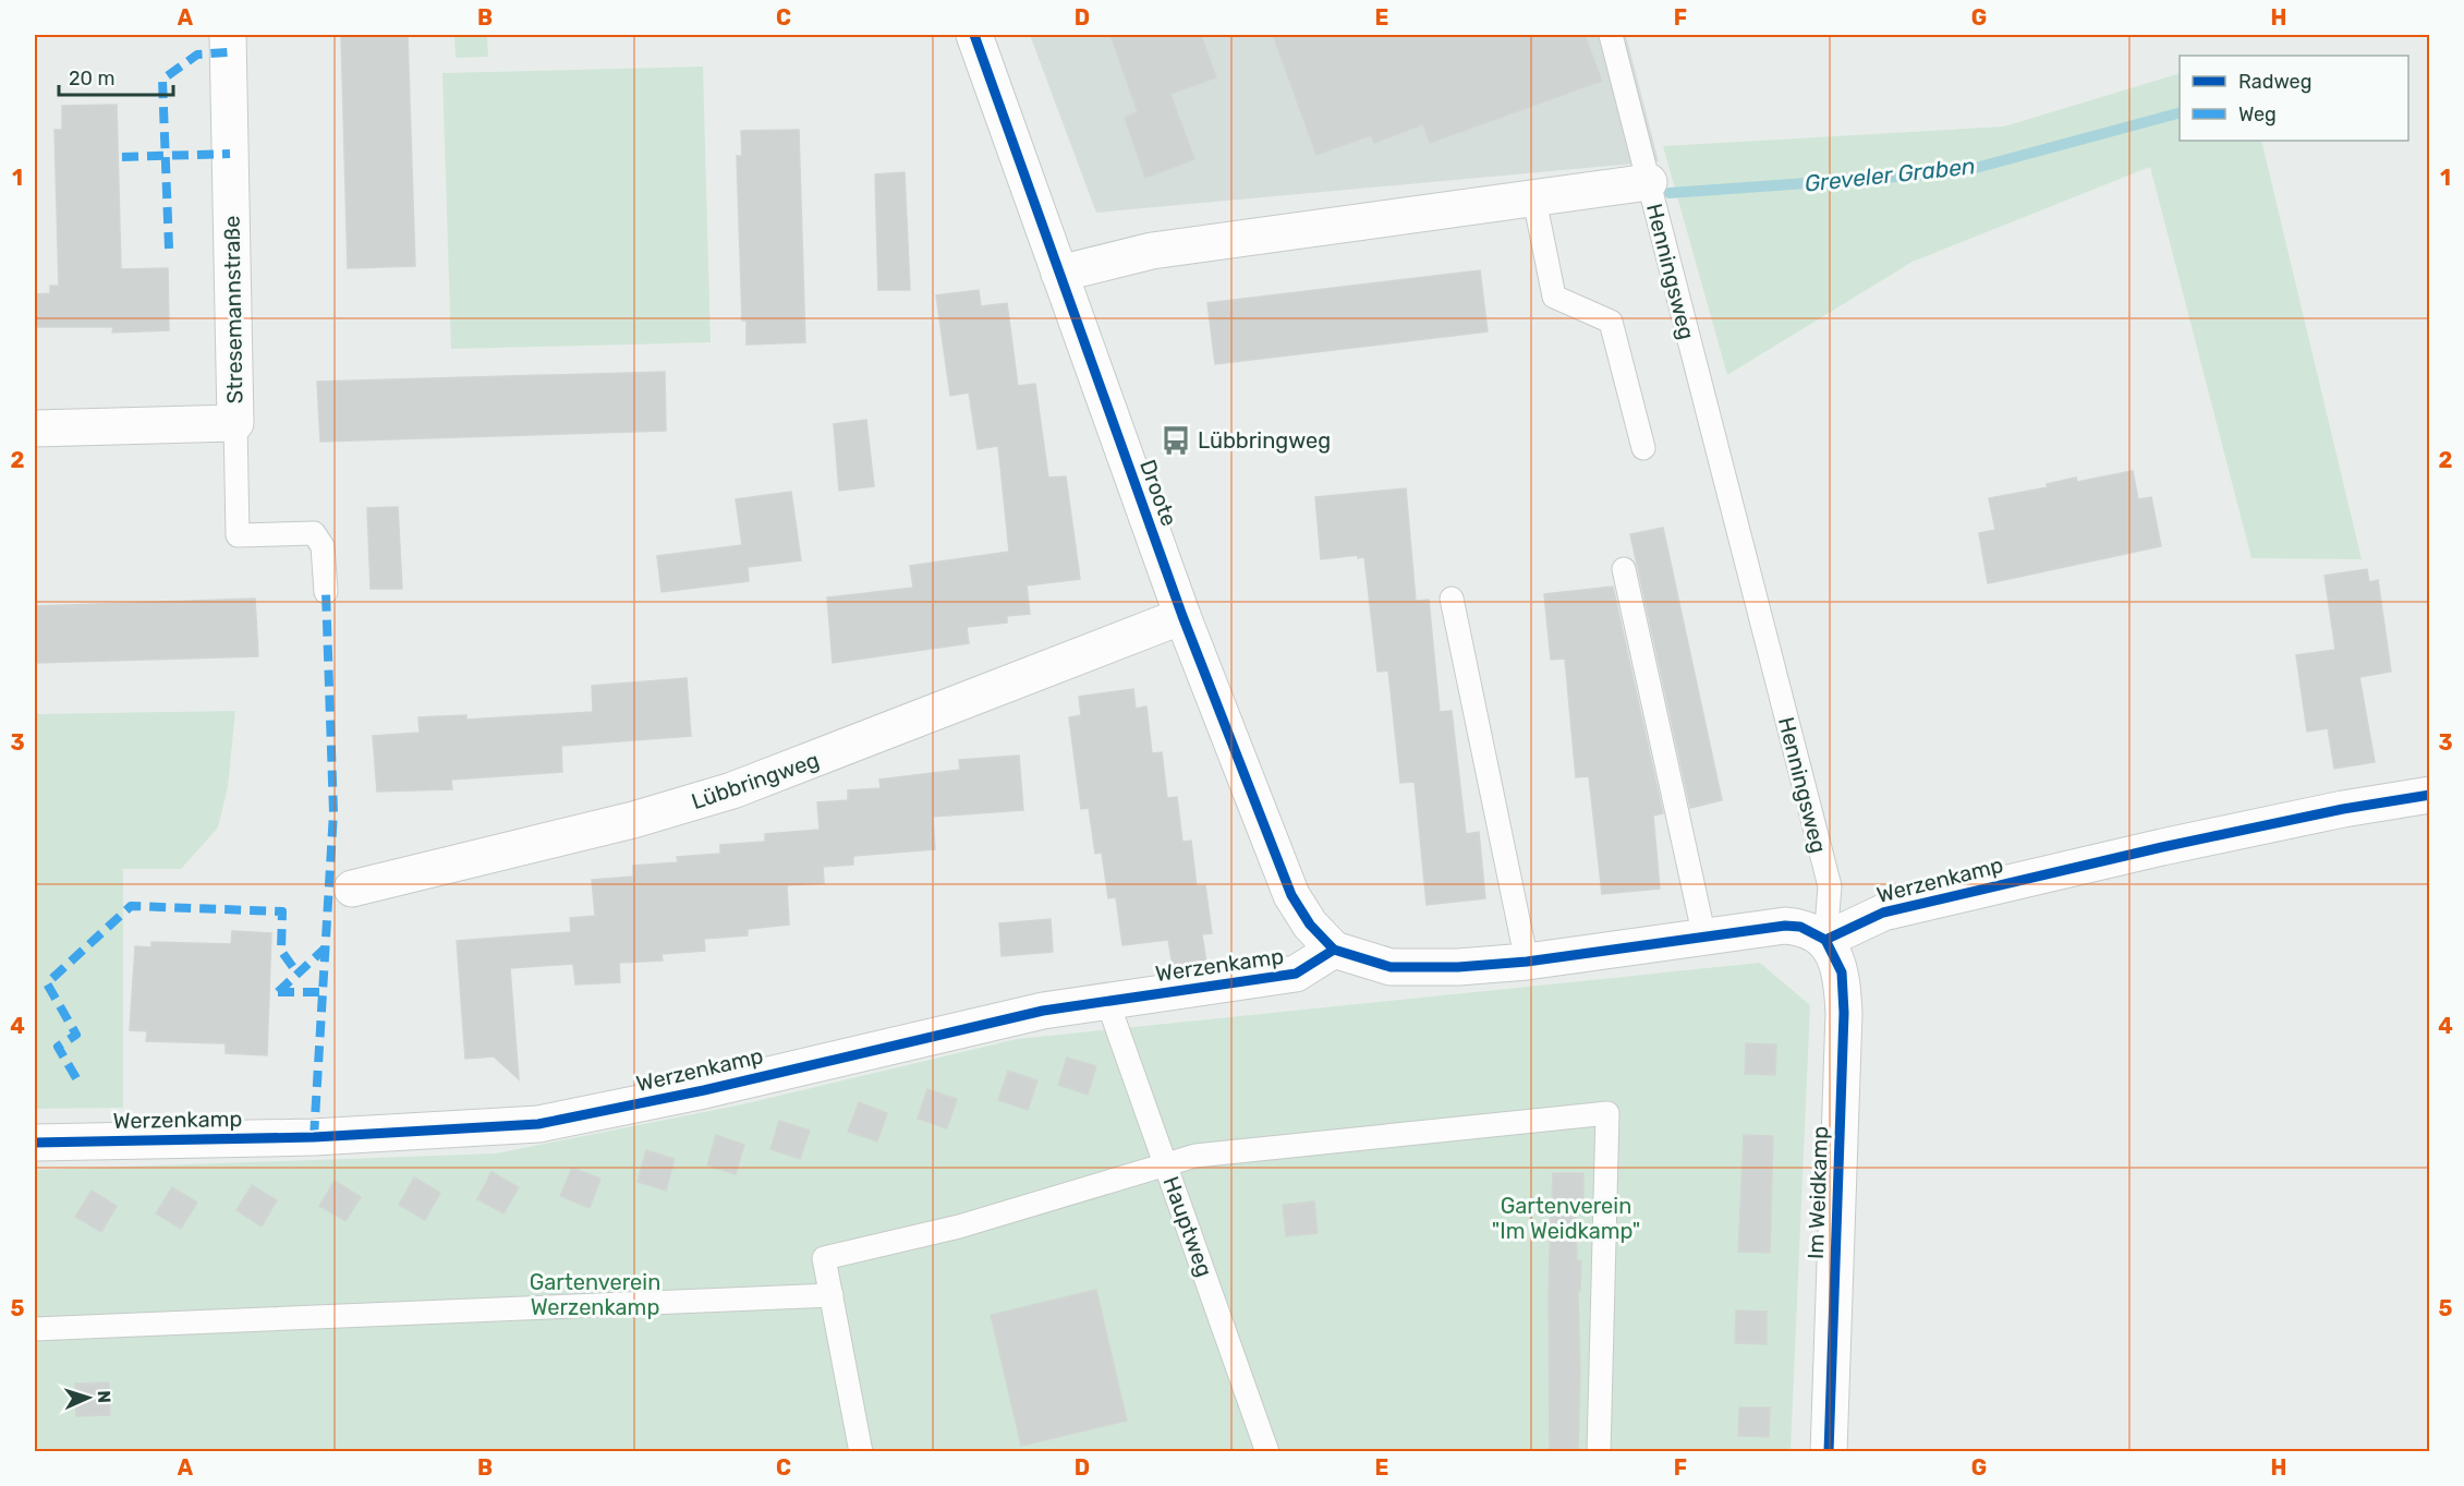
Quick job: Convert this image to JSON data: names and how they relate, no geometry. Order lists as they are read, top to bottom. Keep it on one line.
{"streets":{"street":["Henningsweg","Stresemannstraße","Droote","Lübbringweg","Werzenkamp","Im Weidkamp"],"lane":["Hauptweg"]},"crossings":[["Henningsweg","Droote"],["Henningsweg","Werzenkamp"],["Henningsweg","Im Weidkamp"],["Droote","Lübbringweg"],["Droote","Werzenkamp"],["Werzenkamp","Im Weidkamp"],["Werzenkamp","Hauptweg"]],"water":["Greveler Graben"],"parks":["Gartenverein \"Im Weidkamp\"","Gartenverein Werzenkamp"],"places":{"bus stop":["Lübbringweg"]},"legend":["Radweg","Weg"],"scale_bar":"20 m","north":"right","grid":{"columns":["A","B","C","D","E","F","G","H"],"rows":["1","2","3","4","5"]}}
